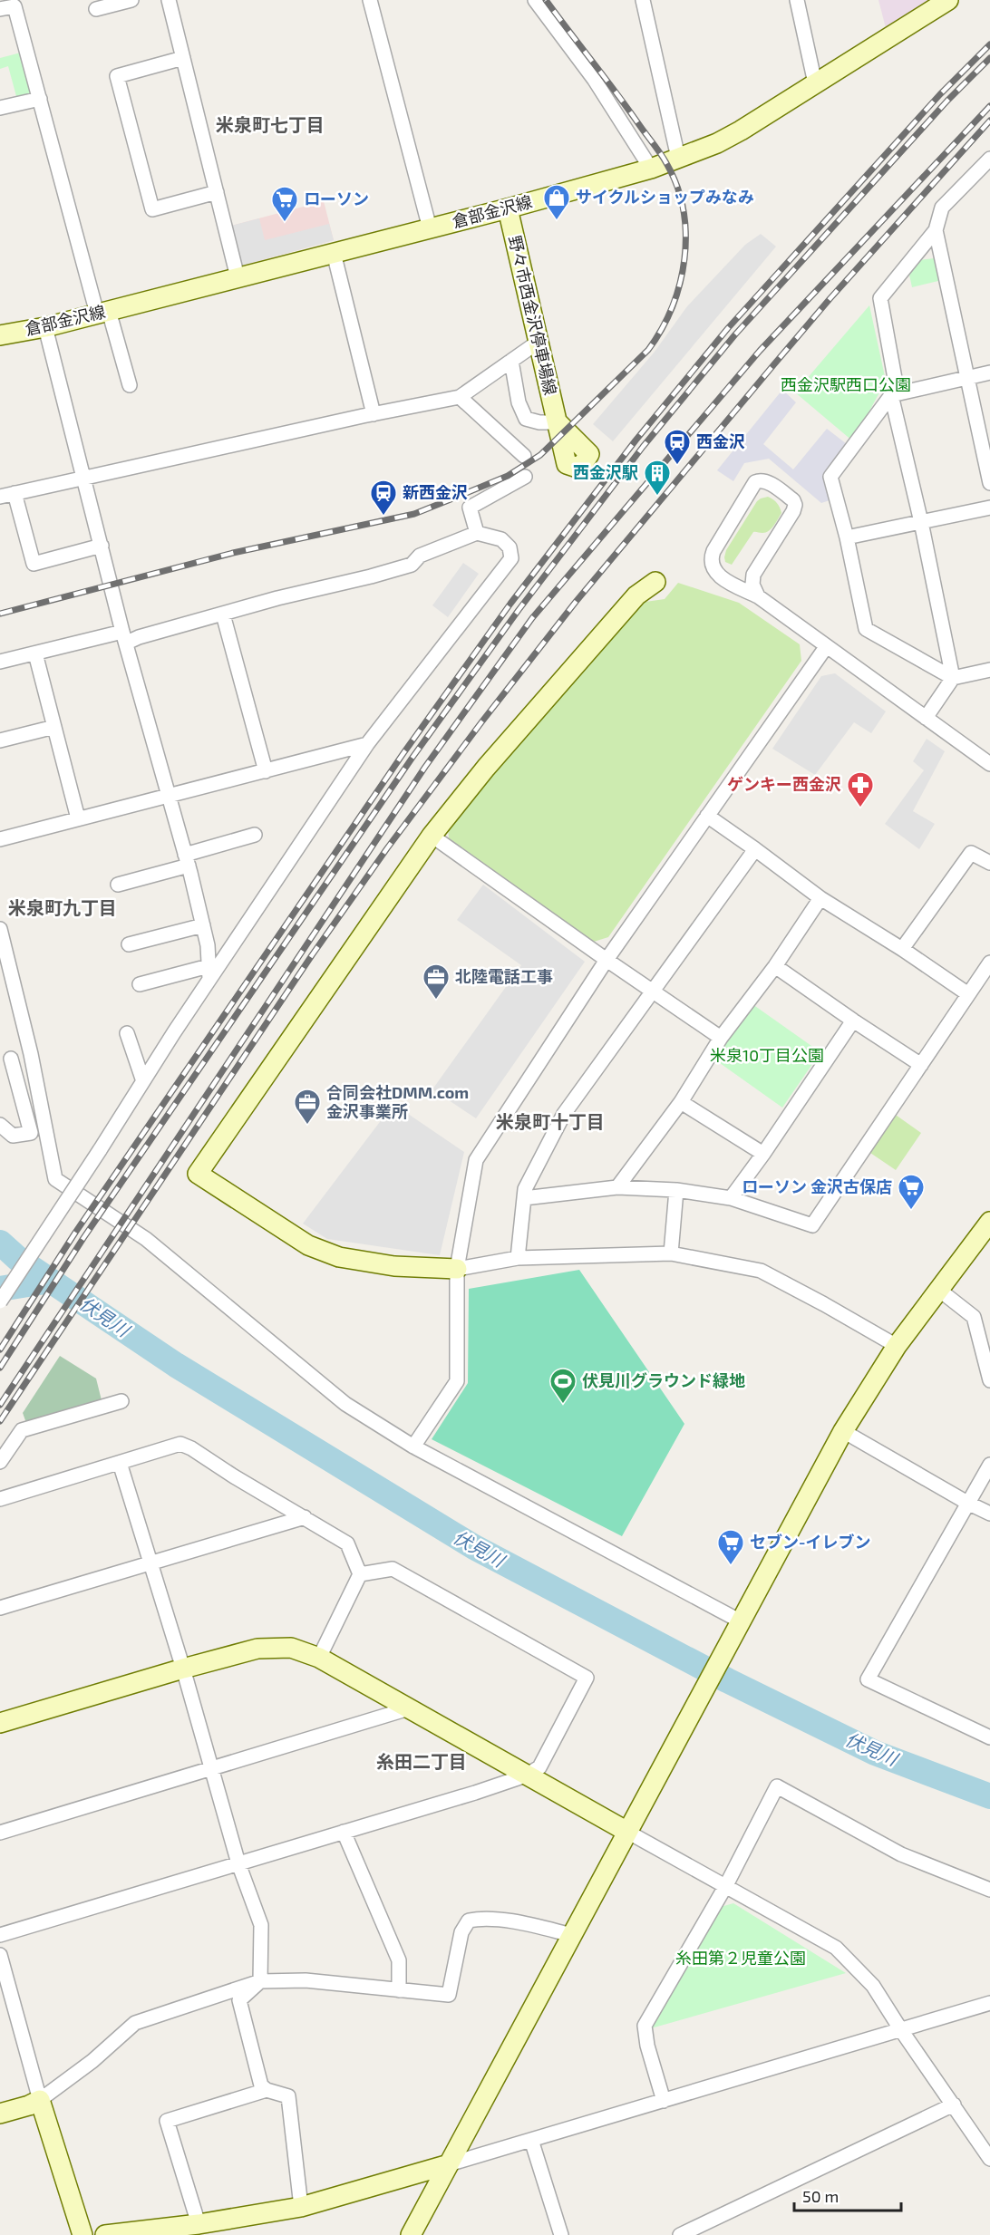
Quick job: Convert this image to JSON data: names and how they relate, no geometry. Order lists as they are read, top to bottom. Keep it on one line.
{"streets":{"street":["倉部金沢線","野々市西金沢停車場線"]},"crossings":[["倉部金沢線","野々市西金沢停車場線"]],"districts":["米泉町七丁目","米泉町九丁目","米泉町十丁目","糸田二丁目"],"water":["伏見川"],"parks":["西金沢駅西口公園","米泉10丁目公園","糸田第２児童公園"],"places":{"shop":["サイクルショップみなみ"],"supermarket":["ローソン","ローソン 金沢古保店","セブン-イレブン"],"station":["西金沢","新西金沢"],"building":["西金沢駅"],"pharmacy":["ゲンキー西金沢"],"office":["北陸電話工事","合同会社DMM.com 金沢事業所"],"sports":["伏見川グラウンド緑地"]},"scale_bar":"50 m"}
